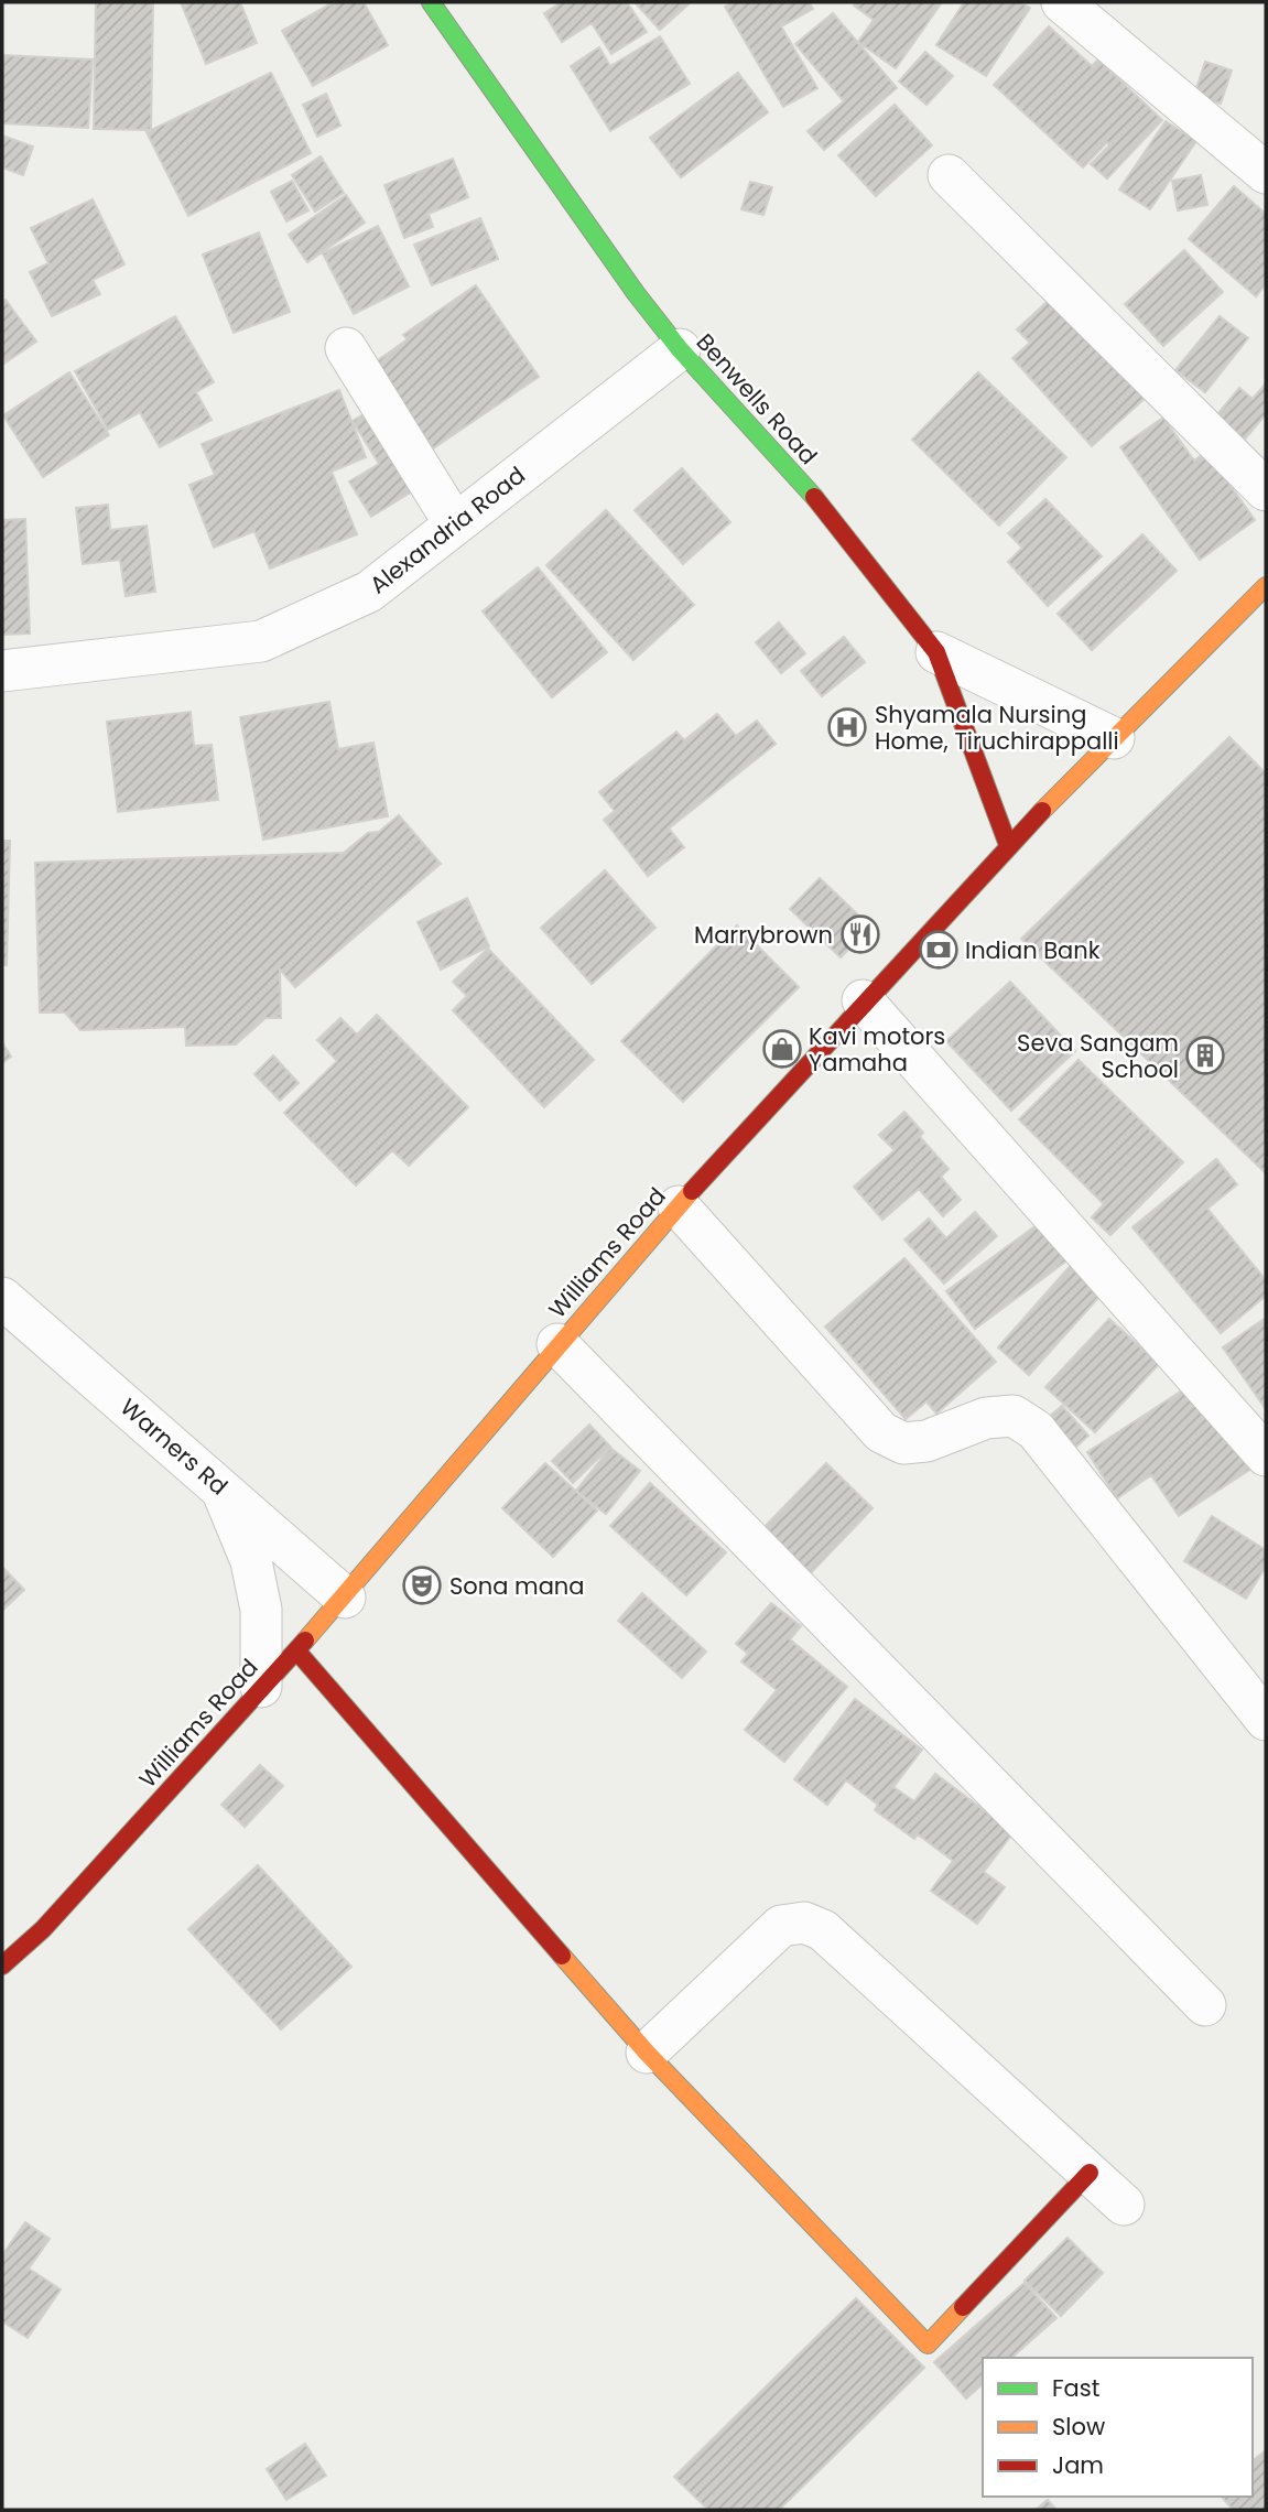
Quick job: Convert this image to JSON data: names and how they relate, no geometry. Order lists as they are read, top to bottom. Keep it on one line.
{"streets":{"street":["Benwells Road","Alexandria Road","Williams Road","Warners Rd"]},"crossings":[["Benwells Road","Alexandria Road"],["Benwells Road","Williams Road"],["Williams Road","Warners Rd"]],"places":{"hospital":["Shyamala Nursing Home, Tiruchirappalli"],"restaurant":["Marrybrown"],"bank":["Indian Bank"],"shop":["Kavi motors Yamaha"],"building":["Seva Sangam School"],"theatre":["Sona mana"]},"legend":["Fast","Slow","Jam"]}
